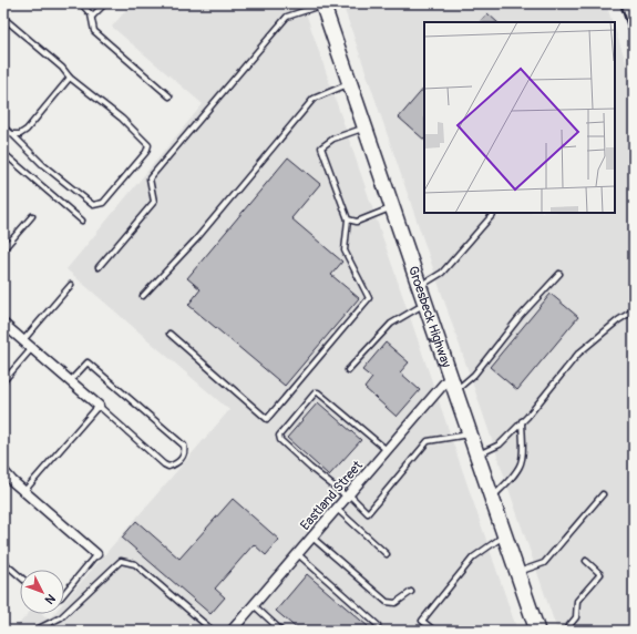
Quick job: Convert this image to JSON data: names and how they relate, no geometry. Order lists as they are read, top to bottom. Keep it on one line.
{"streets":{"main road":["Groesbeck Highway"],"street":["Eastland Street"]},"crossings":[["Groesbeck Highway","Eastland Street"]],"north":"bottom right"}
